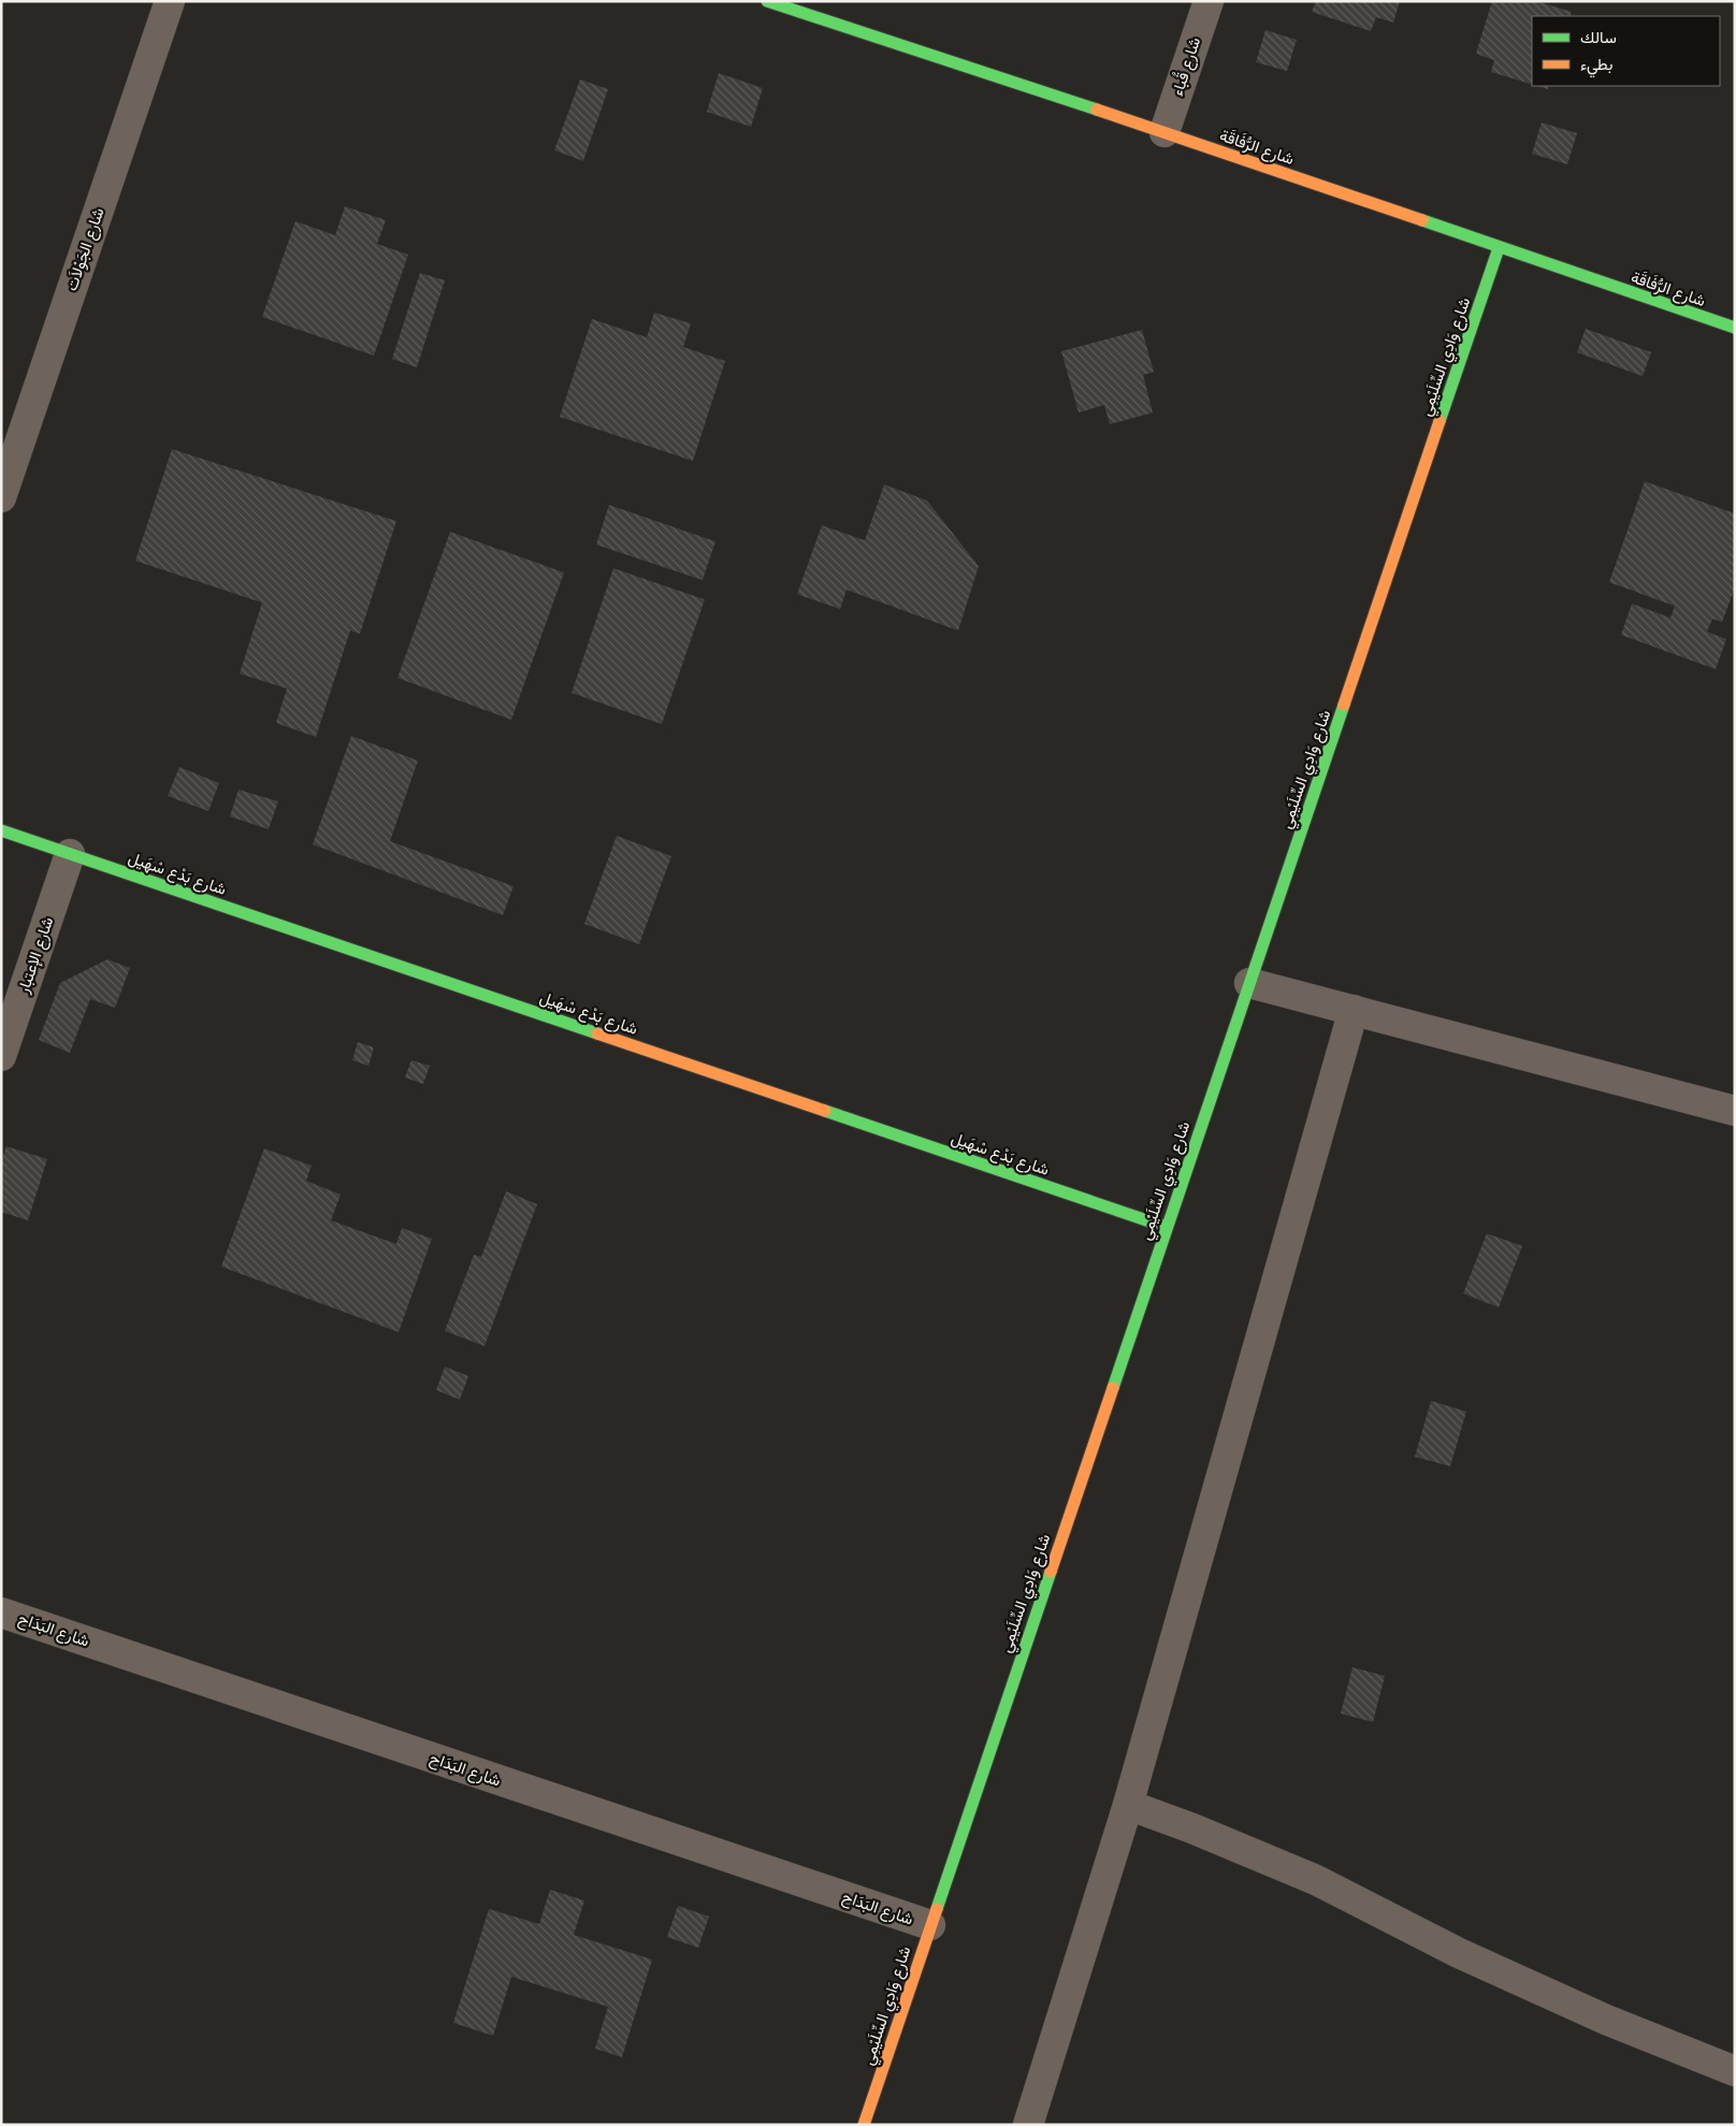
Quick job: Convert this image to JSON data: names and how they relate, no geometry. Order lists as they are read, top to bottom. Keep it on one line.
{"streets":{"street":["شارع قُباء","شارع الرُّفَاقَة","شارع الجَوْلاَت","شارع وَادِي السِّلَيْمِي","شارع بَدْع سْهَيل","شارع الإعتبار","شارع البَدَاح"]},"crossings":[["شارع قُباء","شارع الرُّفَاقَة"],["شارع الرُّفَاقَة","شارع وَادِي السِّلَيْمِي"],["شارع وَادِي السِّلَيْمِي","شارع بَدْع سْهَيل"],["شارع وَادِي السِّلَيْمِي","شارع البَدَاح"],["شارع بَدْع سْهَيل","شارع الإعتبار"]],"legend":["سالك","بطيء"]}
